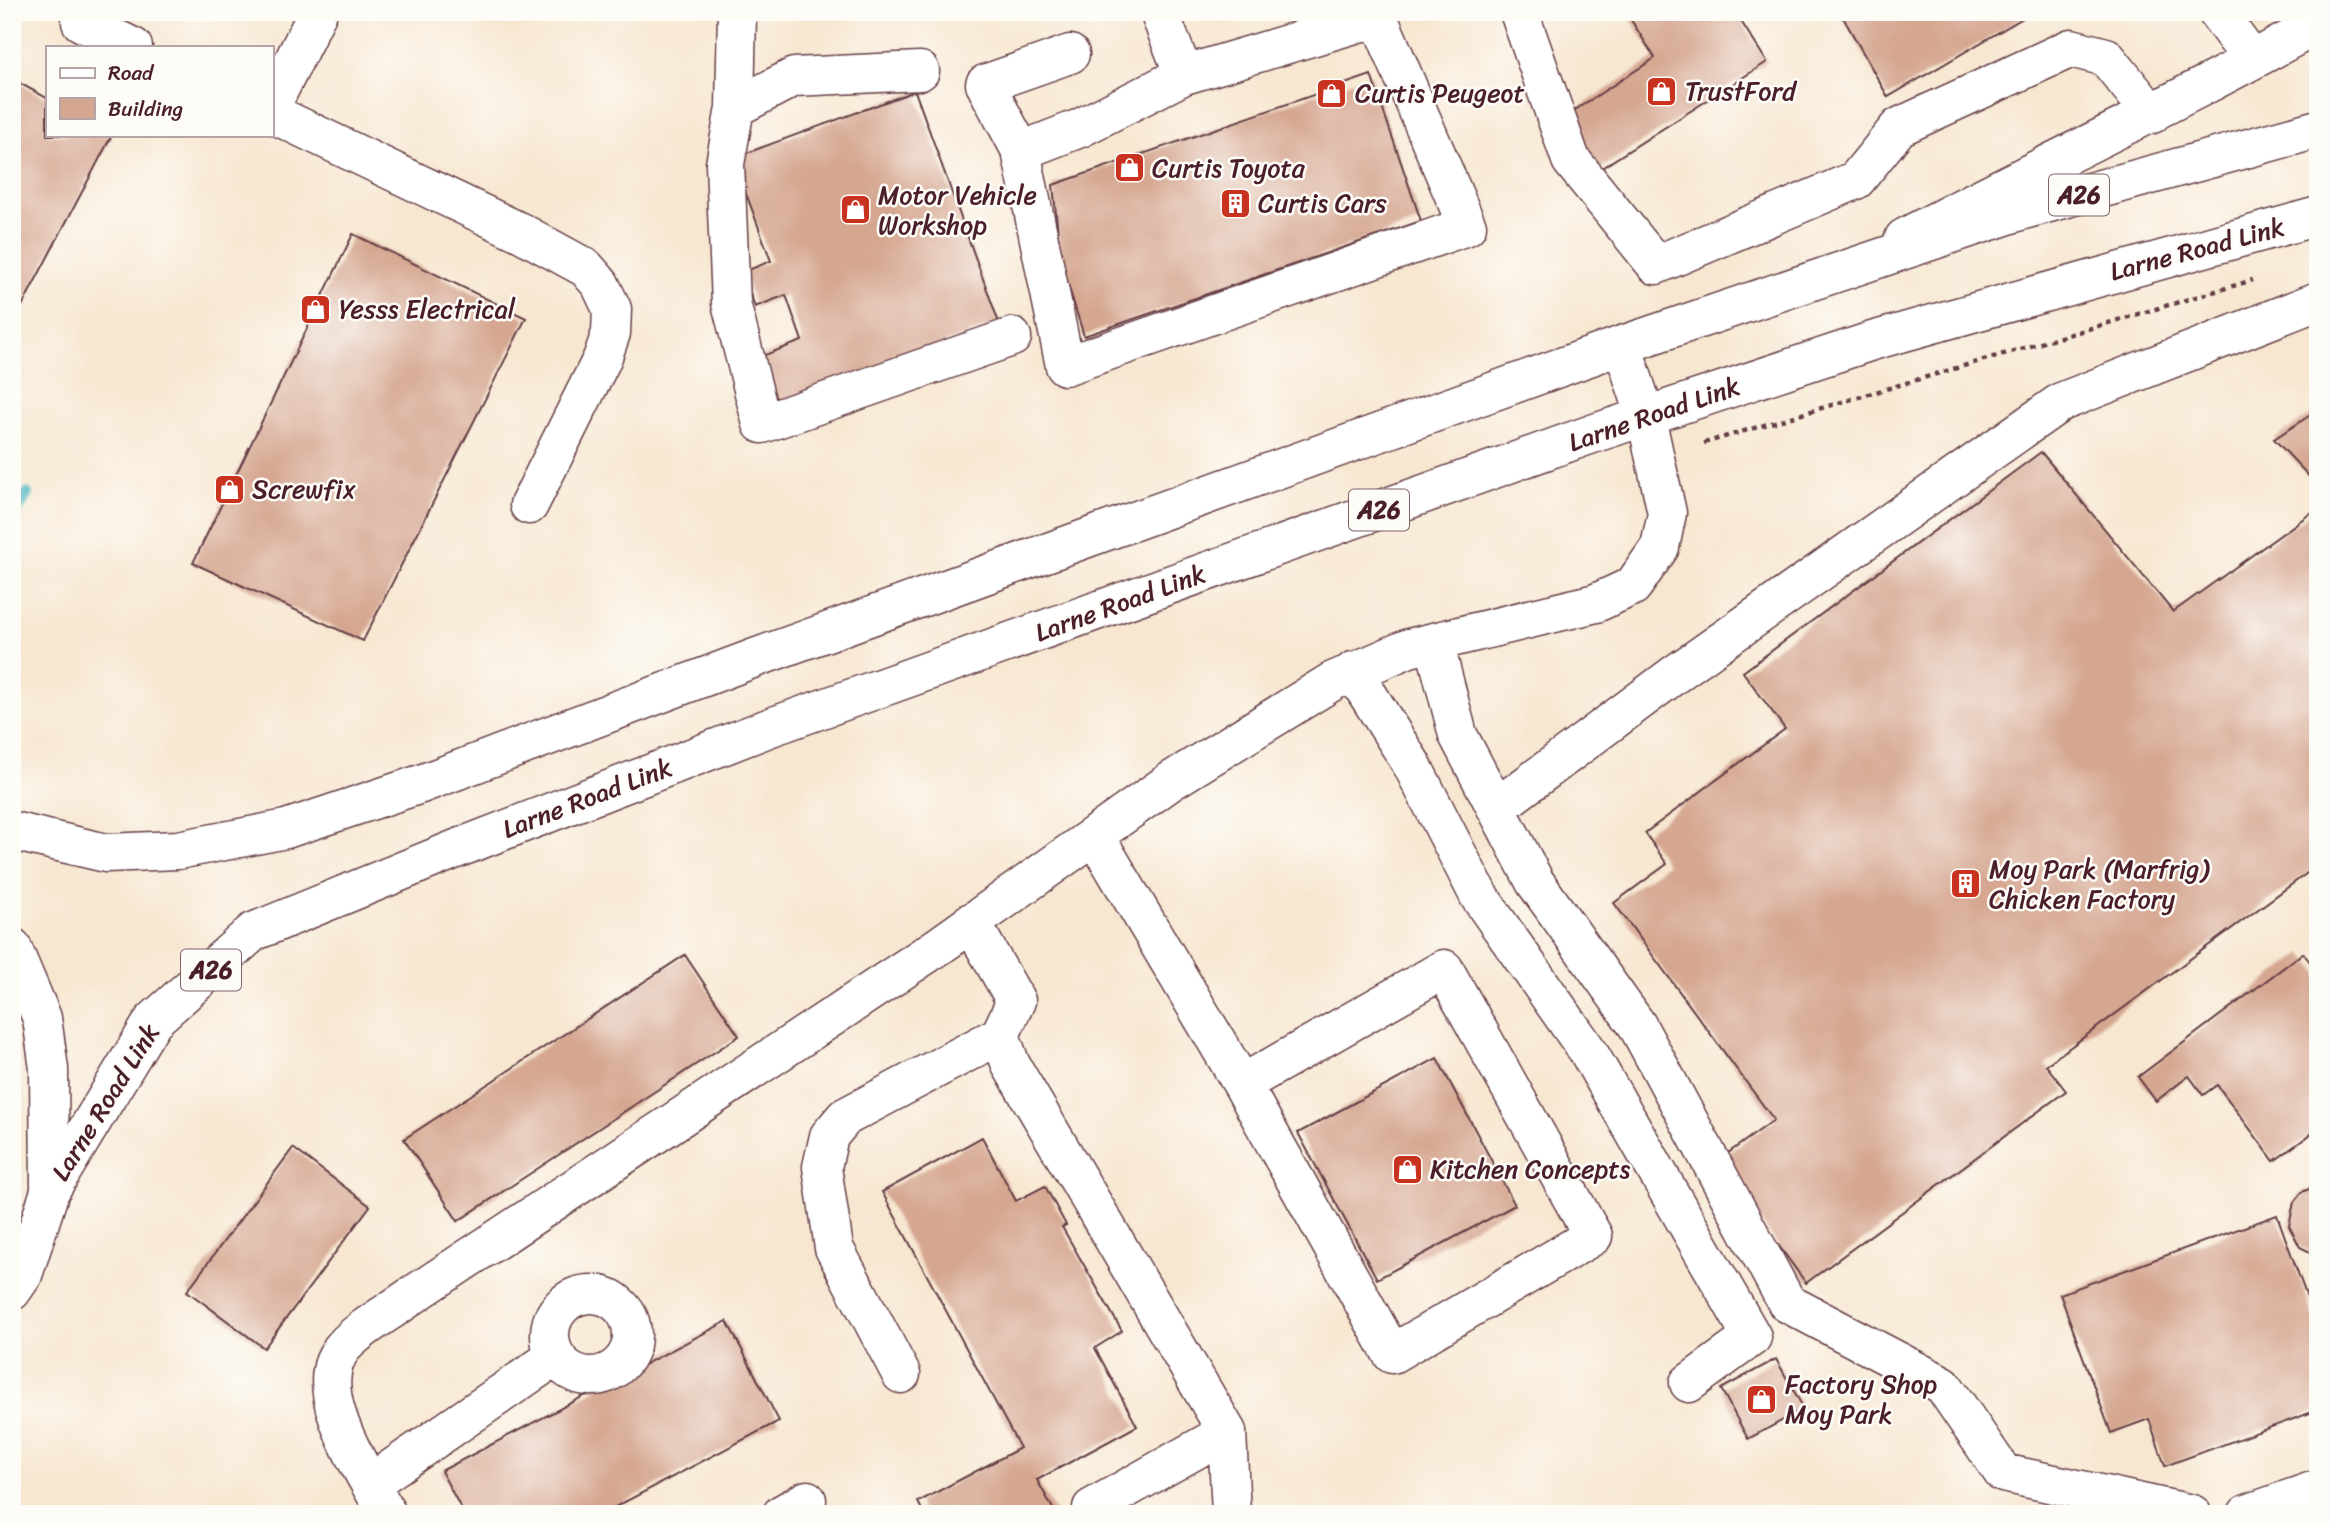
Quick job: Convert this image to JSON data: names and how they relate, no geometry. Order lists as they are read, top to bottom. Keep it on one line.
{"streets":{"main road":["A26","Larne Road Link"]},"crossings":[["A26","Larne Road Link"]],"places":{"shop":["TrustFord","Curtis Peugeot","Curtis Toyota","Motor Vehicle Workshop","Yesss Electrical","Screwfix","Kitchen Concepts","Factory Shop Moy Park"],"building":["Curtis Cars","Moy Park (Marfrig) Chicken Factory"]},"legend":["Road","Building"]}
